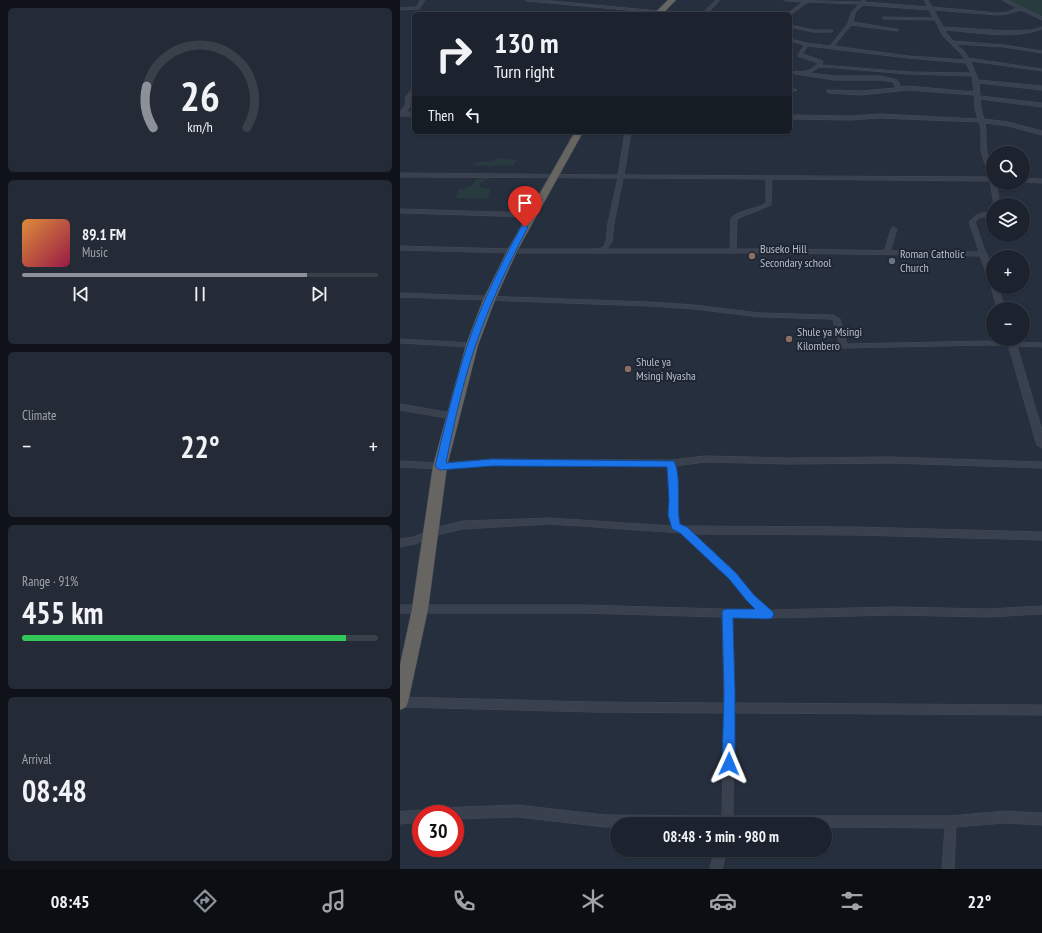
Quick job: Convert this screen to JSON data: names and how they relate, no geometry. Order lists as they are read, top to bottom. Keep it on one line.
{"places":["Buseko Hill Secondary school","Roman Catholic Church","Shule ya Msingi Kilombero","Shule ya Msingi Nyasha"],"page":{"turn":["130 m","Turn right"],"then":"Then","map_buttons":["+","−"],"song":["89.1 FM","Music"],"tile":["Climate",["Range · 91%","455 km"],["Arrival","08:48"]],"heat":["−","22°","+"],"limit":"30","trip":"08:48 · 3 min · 980 m","tabs":["08:45","22°"],"gauge":["26","km/h"]}}
